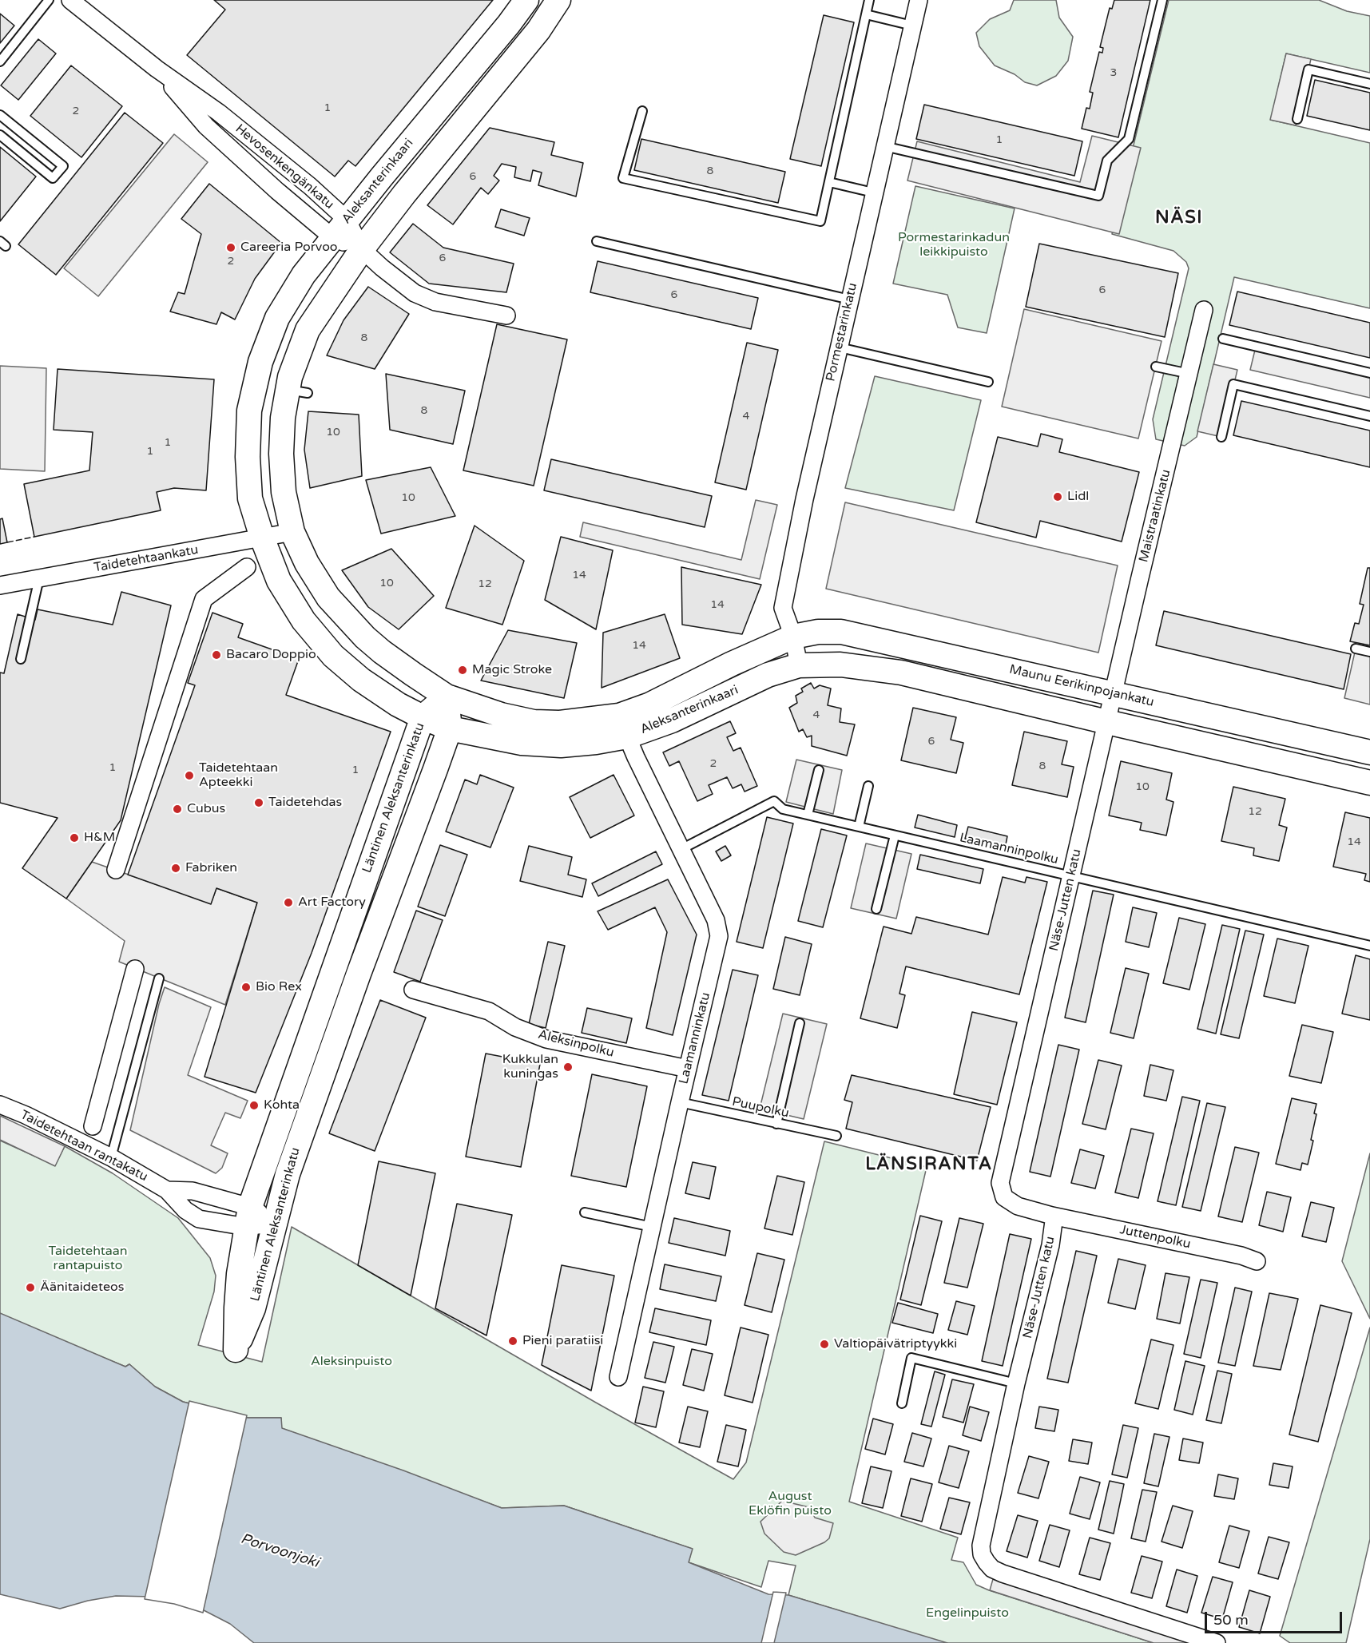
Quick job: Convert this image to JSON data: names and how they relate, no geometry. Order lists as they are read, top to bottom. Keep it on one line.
{"streets":{"street":["Hevosenkengänkatu","Aleksanterinkaari","Pormestarinkatu","Maistraatinkatu","Taidetehtaankatu","Maunu Eerikinpojankatu","Läntinen Aleksanterinkatu","Näse-Jutten katu","Laamanninkatu","Aleksinpolku","Taidetehtaan rantakatu","Juttenpolku"],"lane":["Laamanninpolku","Puupolku"]},"crossings":[["Hevosenkengänkatu","Aleksanterinkaari"],["Aleksanterinkaari","Pormestarinkatu"],["Aleksanterinkaari","Taidetehtaankatu"],["Aleksanterinkaari","Maunu Eerikinpojankatu"],["Aleksanterinkaari","Läntinen Aleksanterinkatu"],["Aleksanterinkaari","Laamanninkatu"],["Pormestarinkatu","Maunu Eerikinpojankatu"],["Maistraatinkatu","Maunu Eerikinpojankatu"],["Maistraatinkatu","Näse-Jutten katu"],["Läntinen Aleksanterinkatu","Taidetehtaan rantakatu"],["Laamanninpolku","Näse-Jutten katu"],["Laamanninpolku","Laamanninkatu"],["Näse-Jutten katu","Juttenpolku"],["Laamanninkatu","Aleksinpolku"],["Laamanninkatu","Puupolku"]],"districts":["NÄSI","LÄNSIRANTA"],"water":["Porvoonjoki"],"parks":["Pormestarinkadun leikkipuisto","Taidetehtaan rantapuisto","Aleksinpuisto","August Eklöfin puisto","Engelinpuisto"],"places":["Careeria Porvoo","Lidl","Bacaro Doppio","Magic Stroke","Taidetehtaan Apteekki","Taidetehdas","Cubus","H&M","Fabriken","Art Factory","Bio Rex","Kukkulan kuningas","Kohta","Äänitaideteos","Pieni paratiisi","Valtiopäivätriptyykki"],"house_numbers":["3","1","2","1","8","6","6","2","6","6","8","8","4","10","1","1","10","14","10","12","14","14","4","6","2","8","1","1","10","12","14"],"scale_bar":"50 m"}
